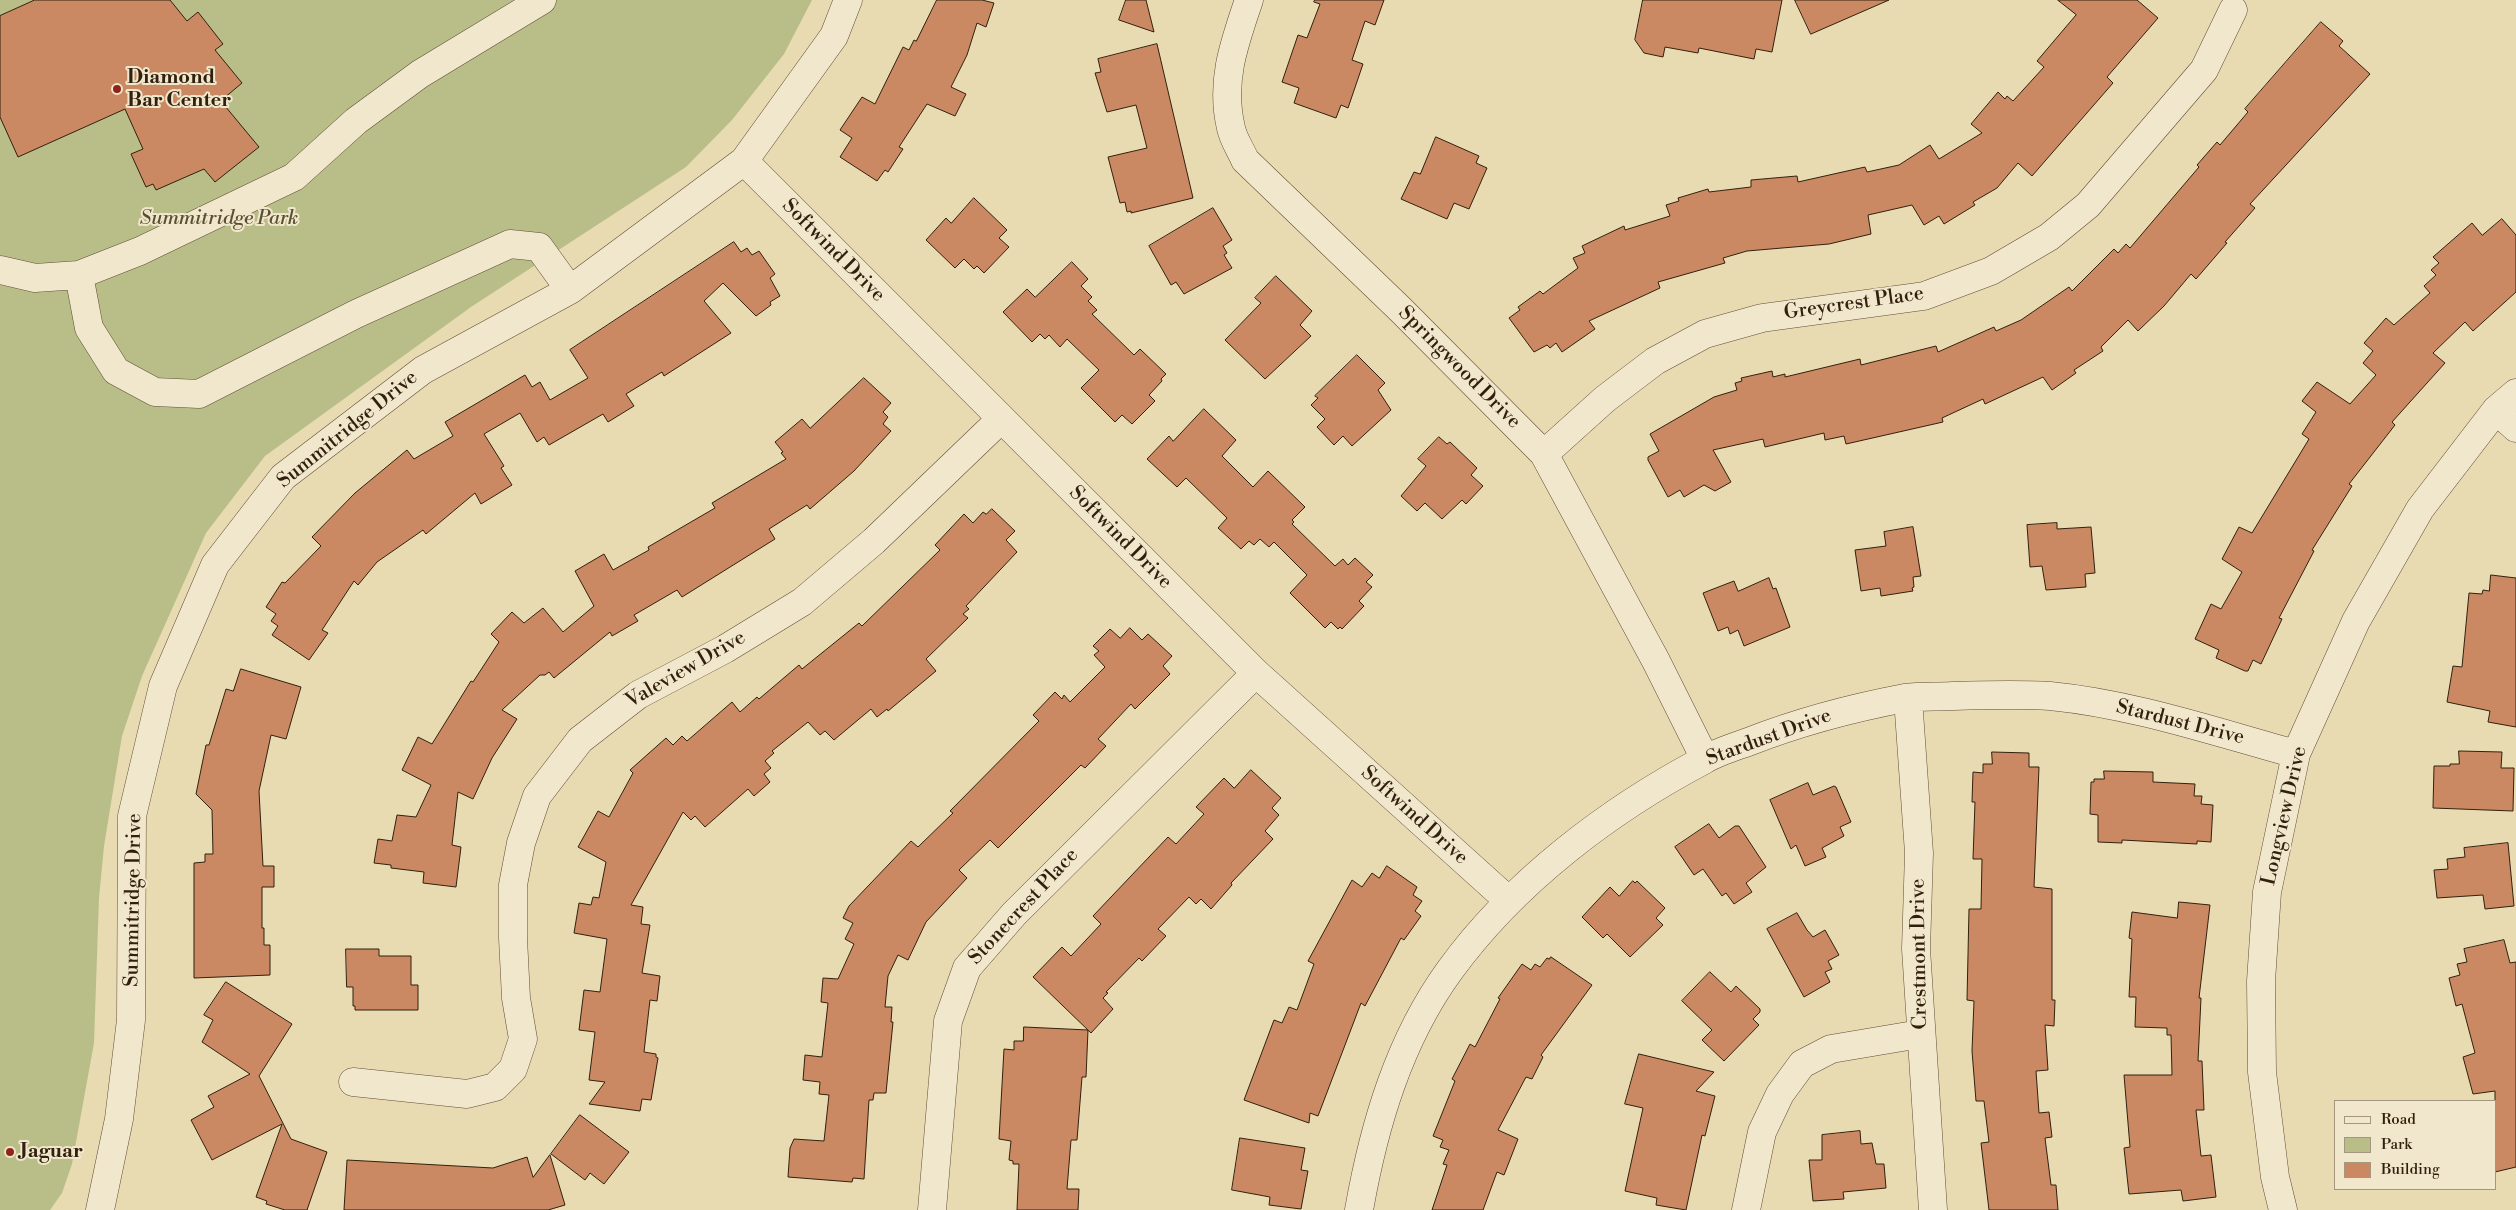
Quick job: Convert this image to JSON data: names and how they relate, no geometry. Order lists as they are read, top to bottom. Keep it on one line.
{"streets":{"street":["Softwind Drive","Greycrest Place","Springwood Drive","Summitridge Drive","Valeview Drive","Stardust Drive","Longview Drive","Stonecrest Place","Crestmont Drive"]},"crossings":[["Softwind Drive","Summitridge Drive"],["Softwind Drive","Valeview Drive"],["Softwind Drive","Stardust Drive"],["Softwind Drive","Stonecrest Place"],["Greycrest Place","Springwood Drive"],["Springwood Drive","Stardust Drive"],["Stardust Drive","Longview Drive"],["Stardust Drive","Crestmont Drive"]],"parks":["Summitridge Park"],"places":["Diamond Bar Center","Jaguar"],"legend":["Road","Park","Building"]}
